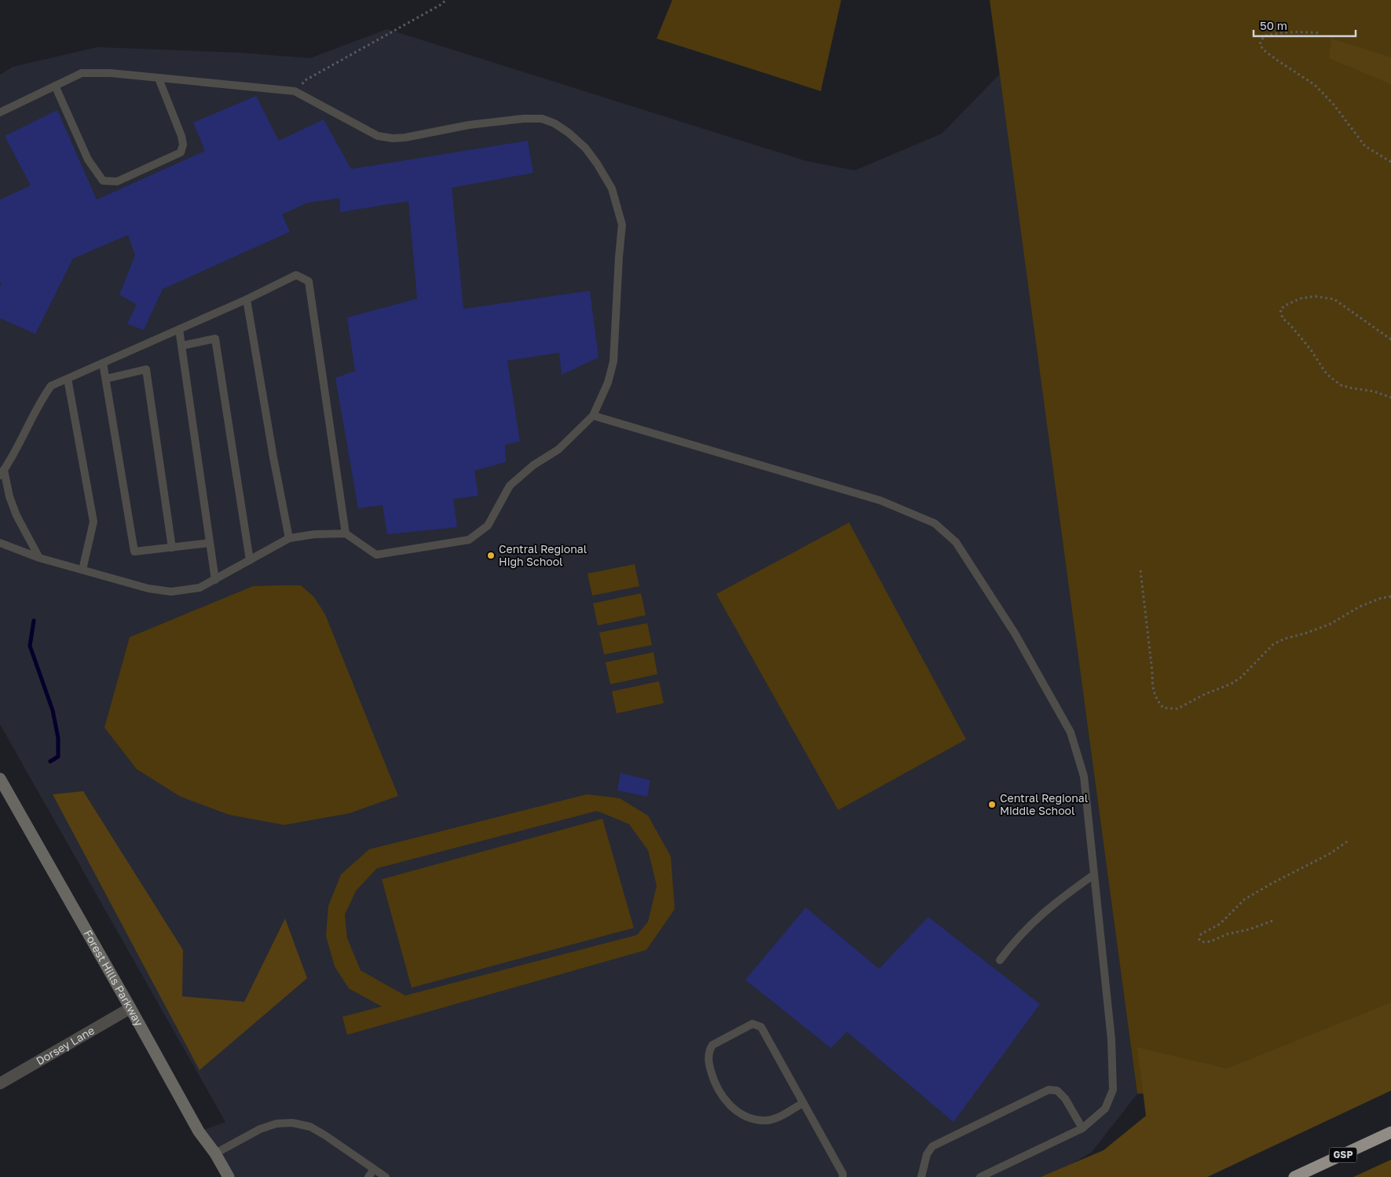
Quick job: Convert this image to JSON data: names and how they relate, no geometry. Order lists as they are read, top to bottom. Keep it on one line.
{"streets":{"highway":["GSP"],"main road":["Forest Hills Parkway"],"street":["Dorsey Lane"]},"crossings":[["Forest Hills Parkway","Dorsey Lane"]],"places":["Central Regional High School","Central Regional Middle School"],"scale_bar":"50 m"}
